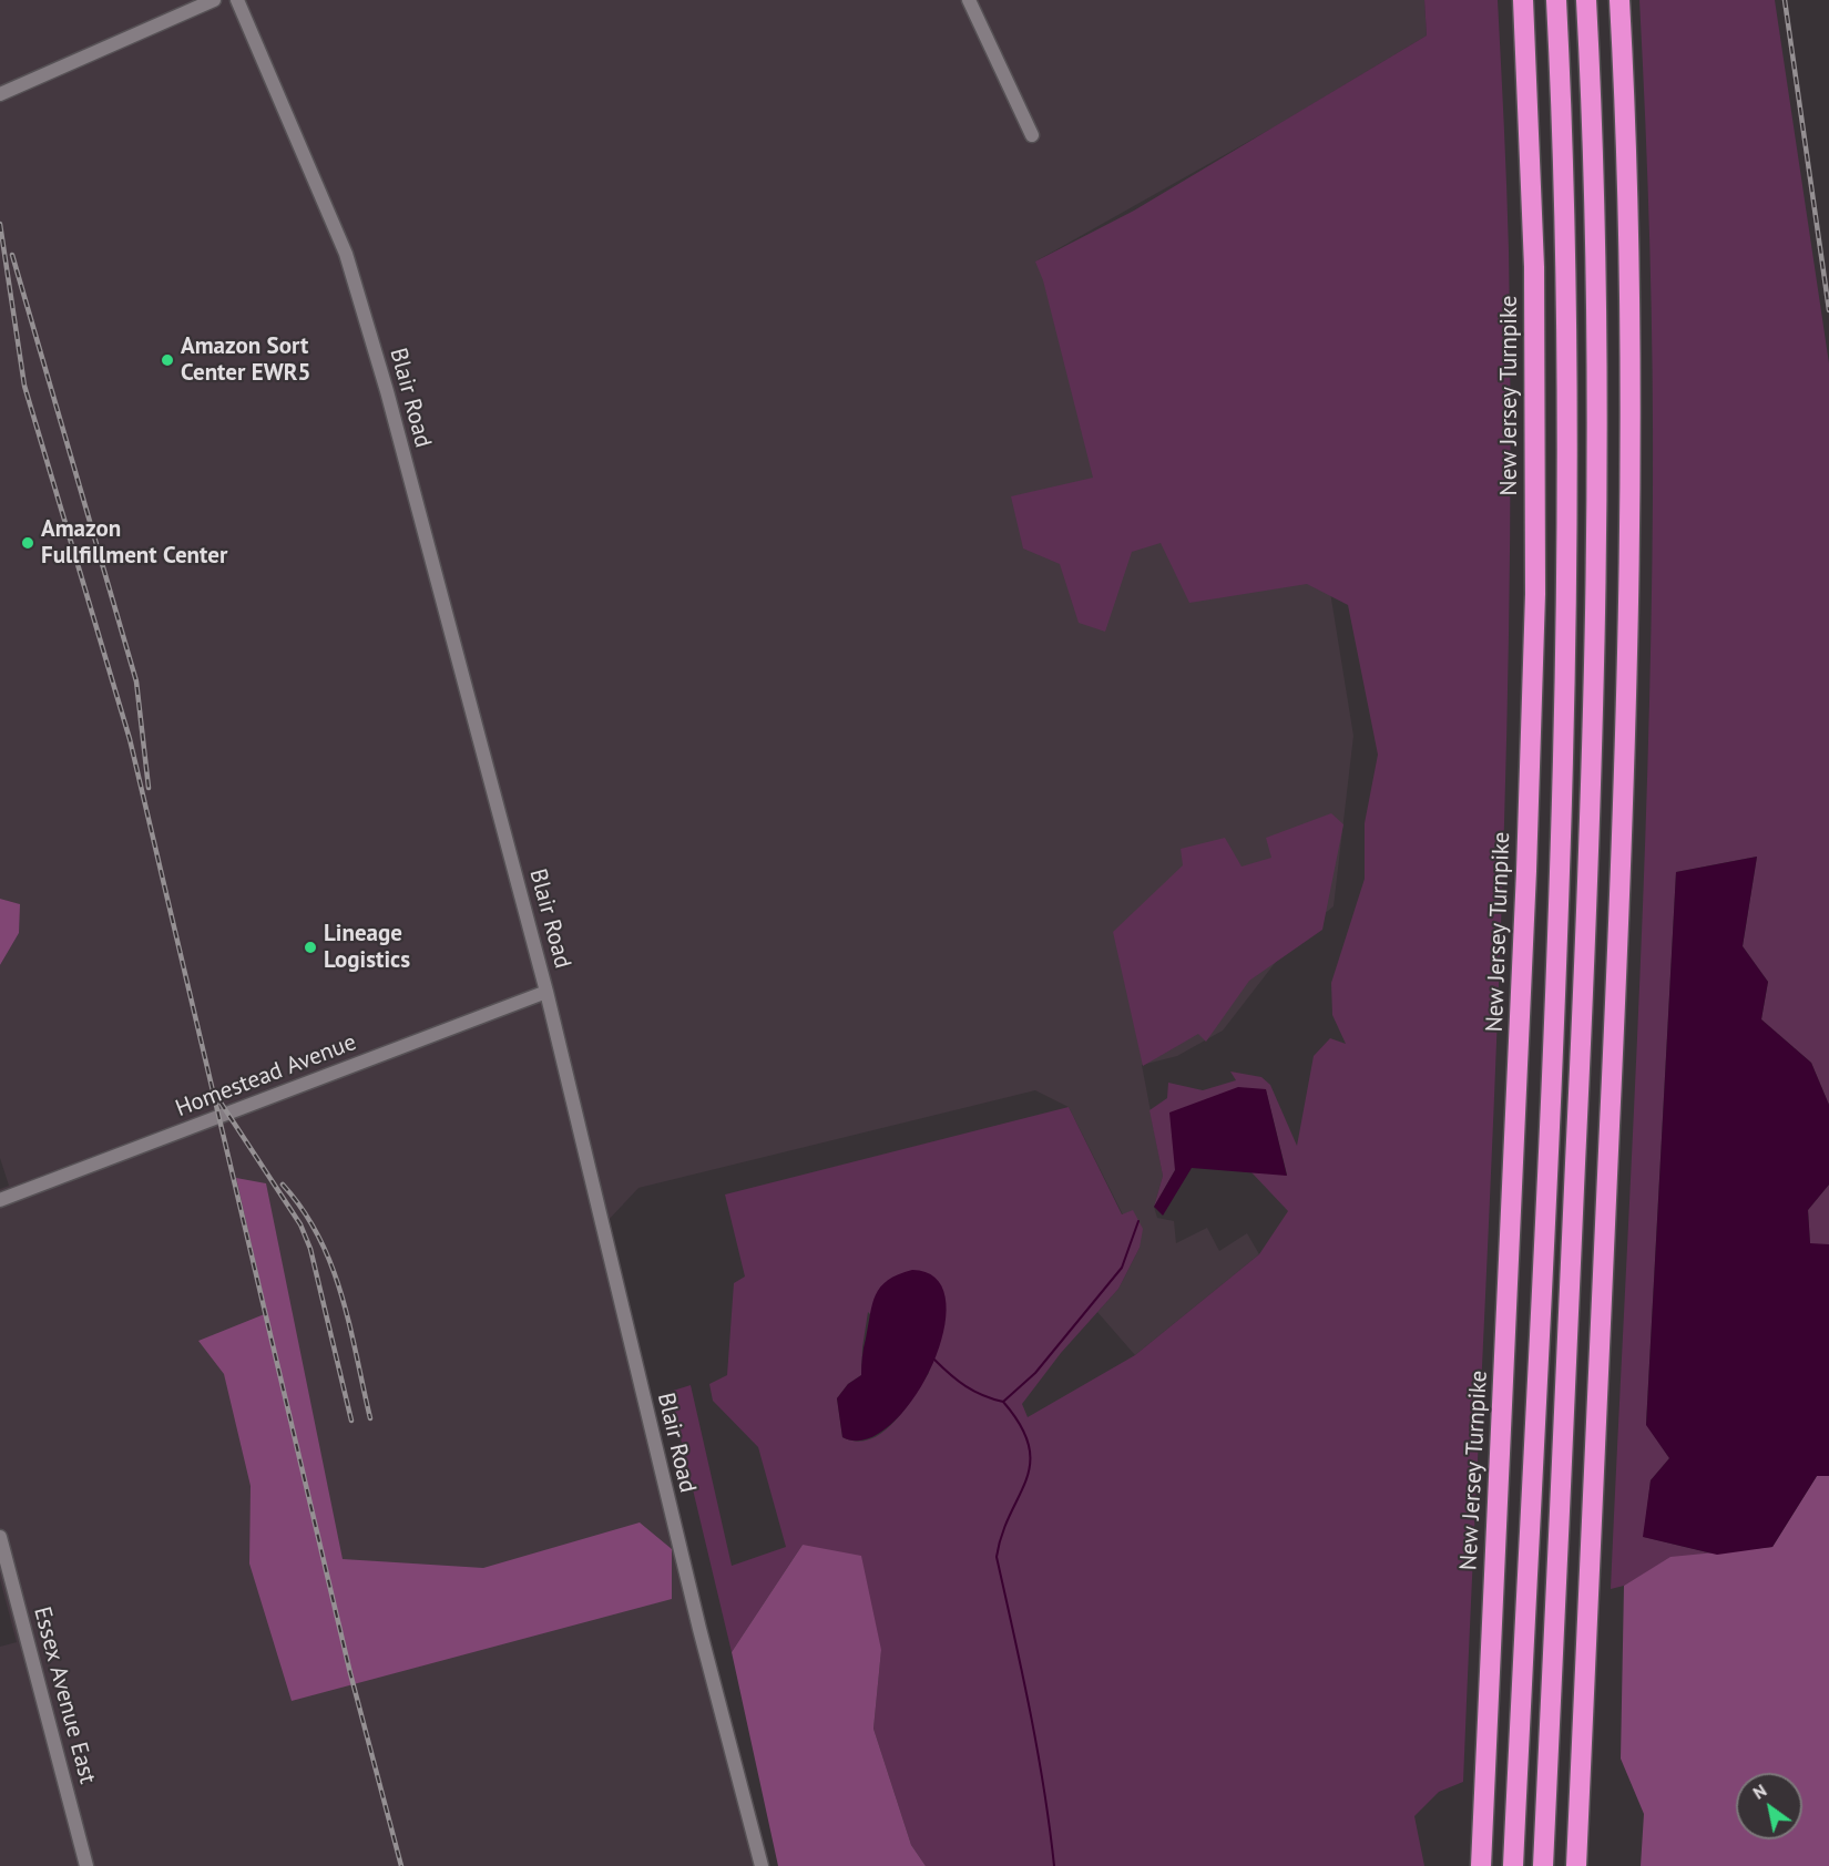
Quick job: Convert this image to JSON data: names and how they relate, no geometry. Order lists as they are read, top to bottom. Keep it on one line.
{"streets":{"highway":["New Jersey Turnpike"],"street":["Blair Road","Homestead Avenue","Essex Avenue East"]},"crossings":[["Blair Road","Homestead Avenue"]],"places":["Amazon Sort Center EWR5","Amazon Fullfillment Center","Lineage Logistics"],"north":"top left"}
